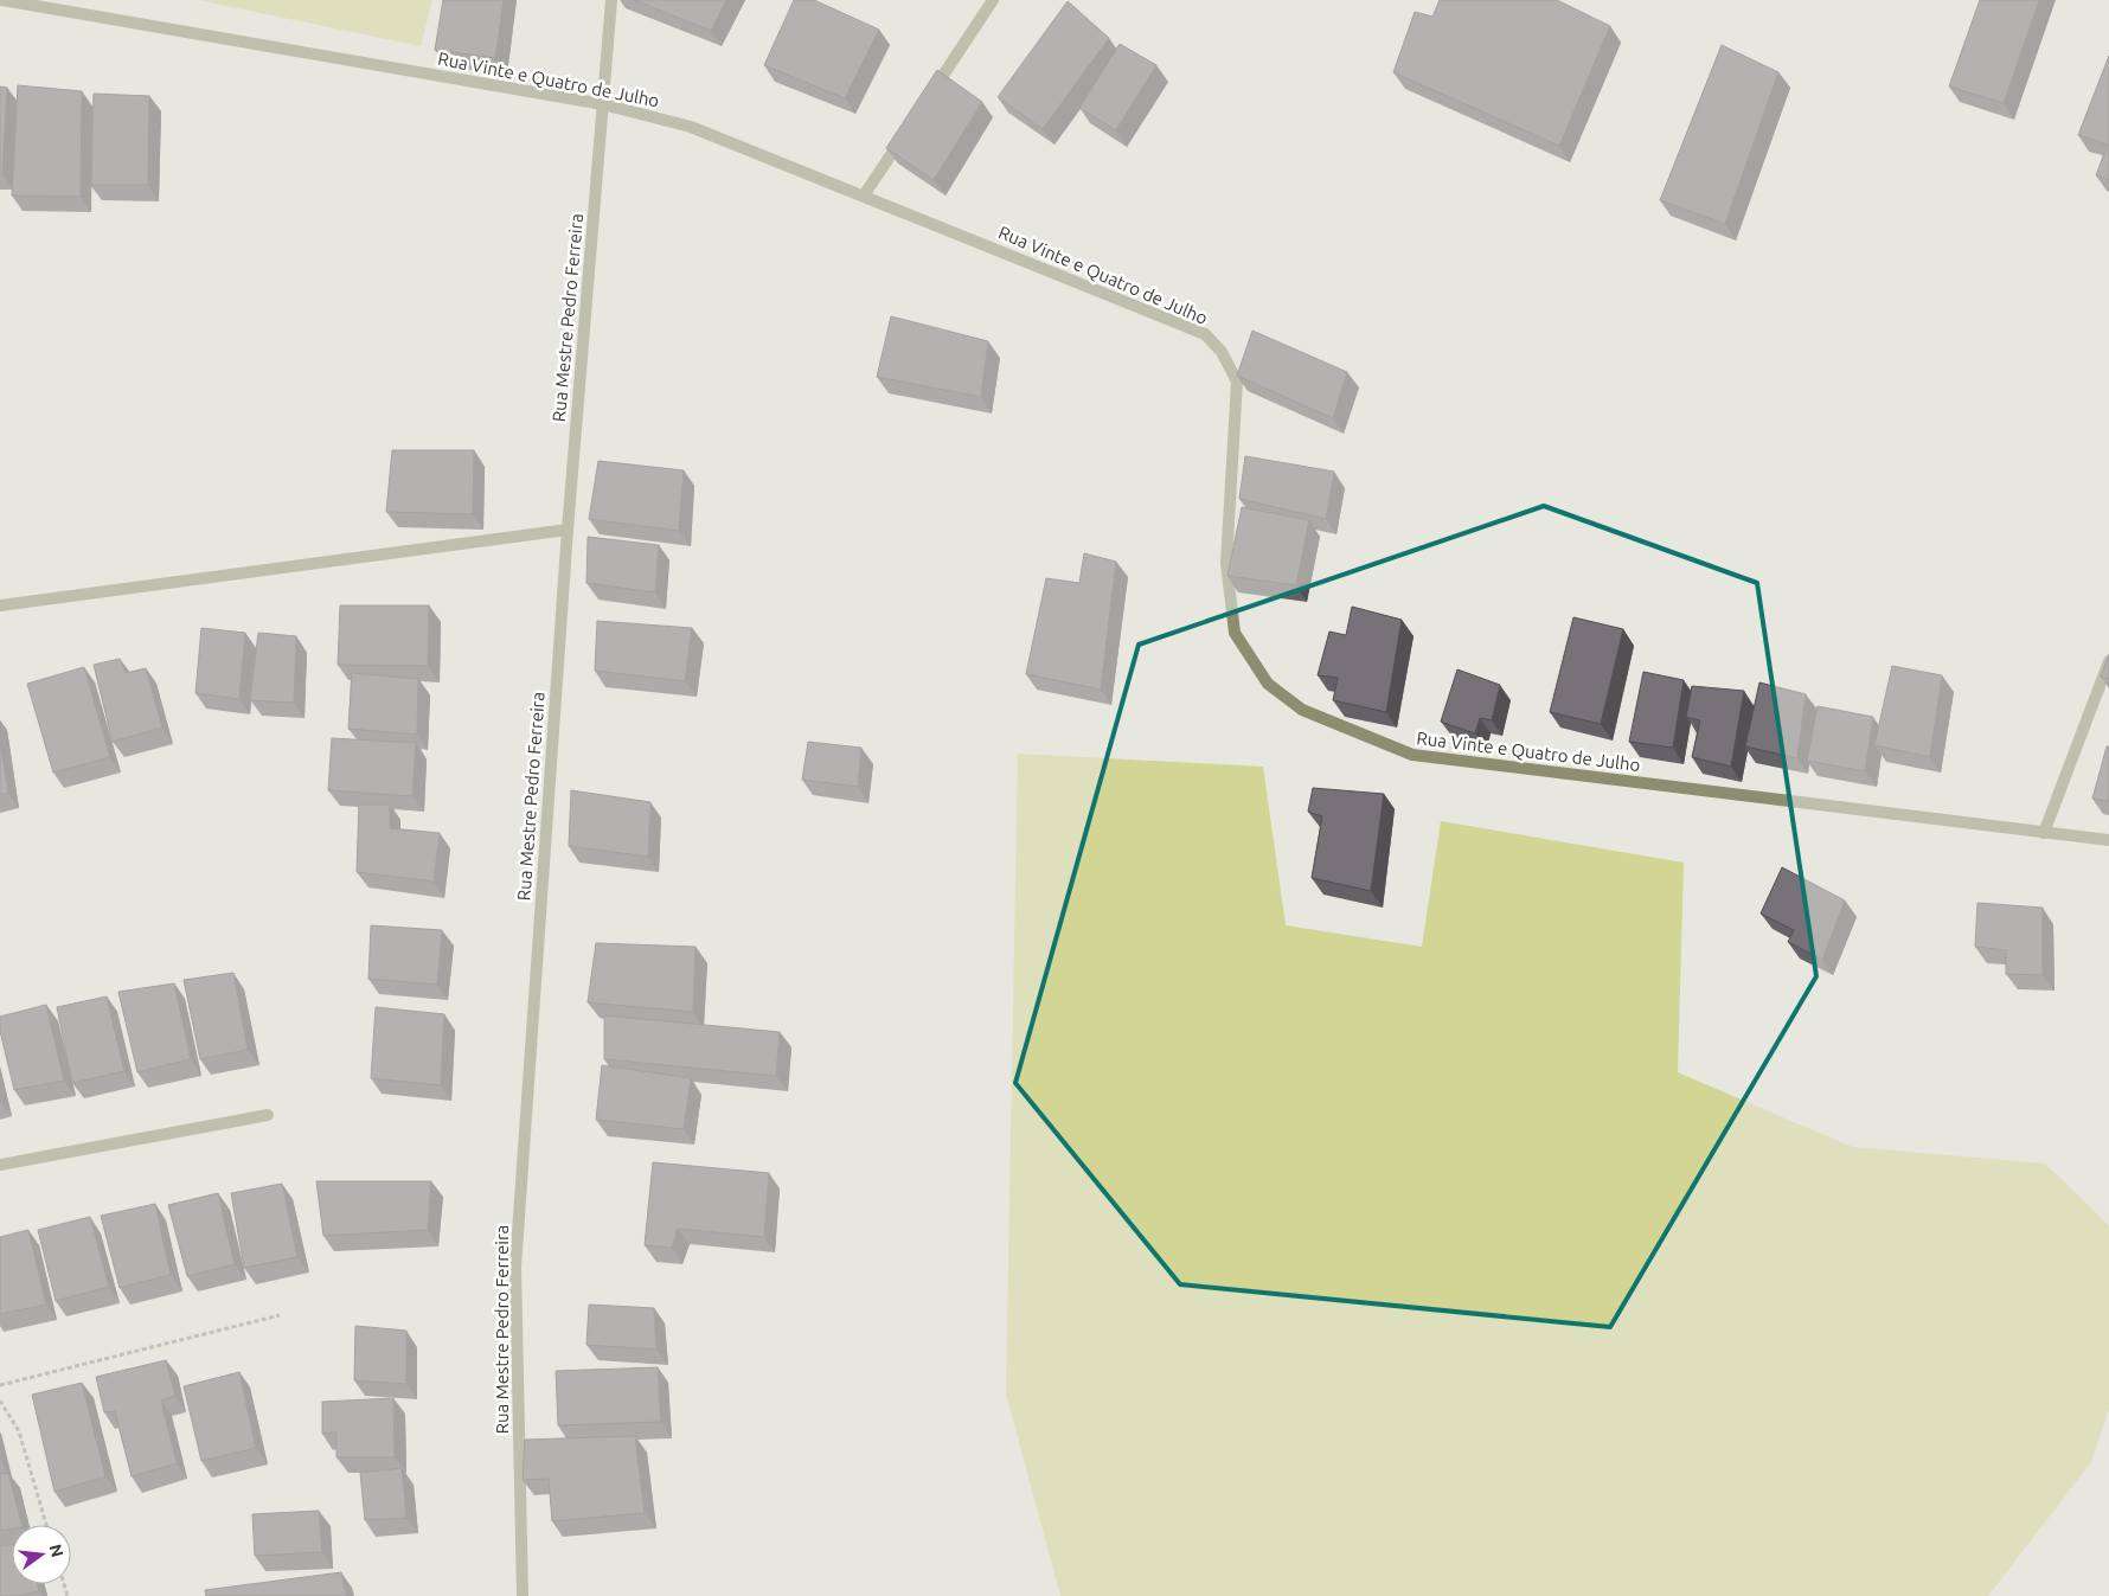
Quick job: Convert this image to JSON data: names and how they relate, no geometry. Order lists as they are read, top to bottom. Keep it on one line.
{"streets":{"street":["Rua Vinte e Quatro de Julho","Rua Mestre Pedro Ferreira"]},"crossings":[["Rua Vinte e Quatro de Julho","Rua Mestre Pedro Ferreira"]],"north":"right"}
